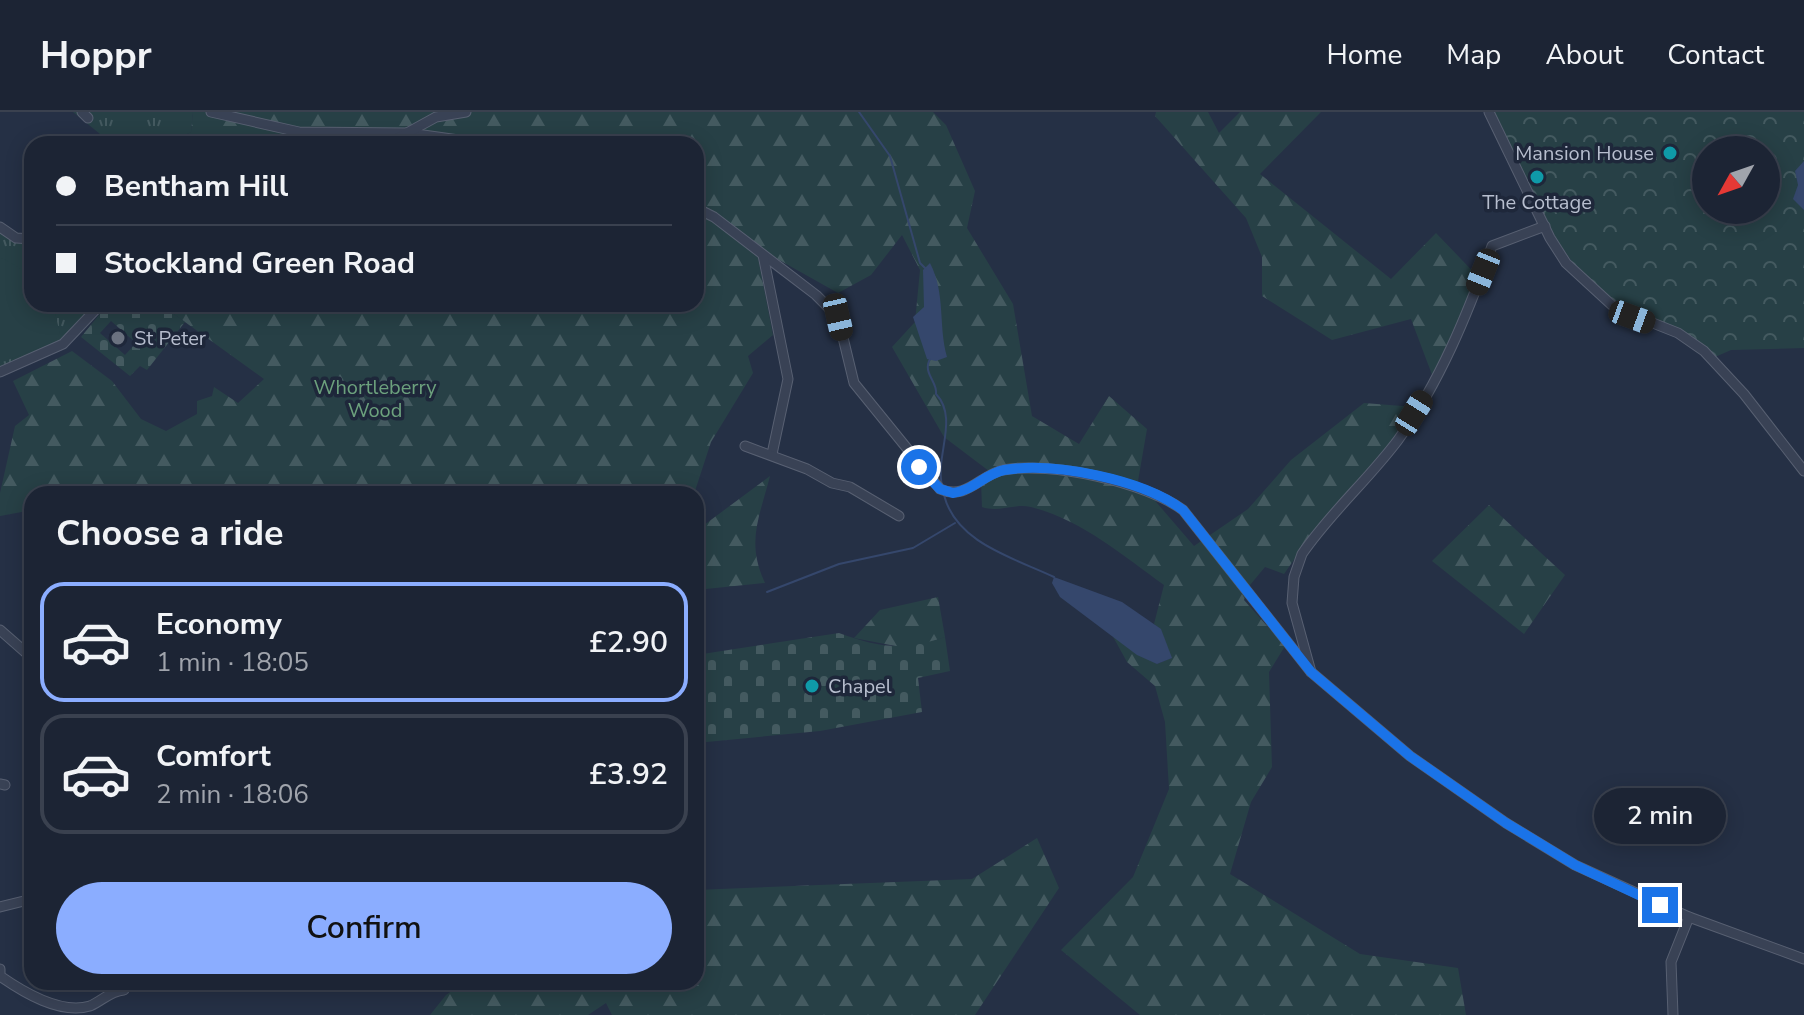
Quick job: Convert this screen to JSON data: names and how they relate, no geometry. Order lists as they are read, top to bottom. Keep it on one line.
{"parks":["Whortleberry Wood"],"places":["Mansion House","The Cottage","St Peter","Chapel"],"north":"bottom left","page":{"header":"Hoppr","nav":["Home","Map","About","Contact"],"banner":["Bentham Hill","Stockland Green Road"],"heading":"Choose a ride","list":[{"name":"Economy","note":"1 min · 18:05","value":"£2.90"},{"name":"Comfort","note":"2 min · 18:06","value":"£3.92"}],"bubble":"2 min","buttons":"Confirm"}}
